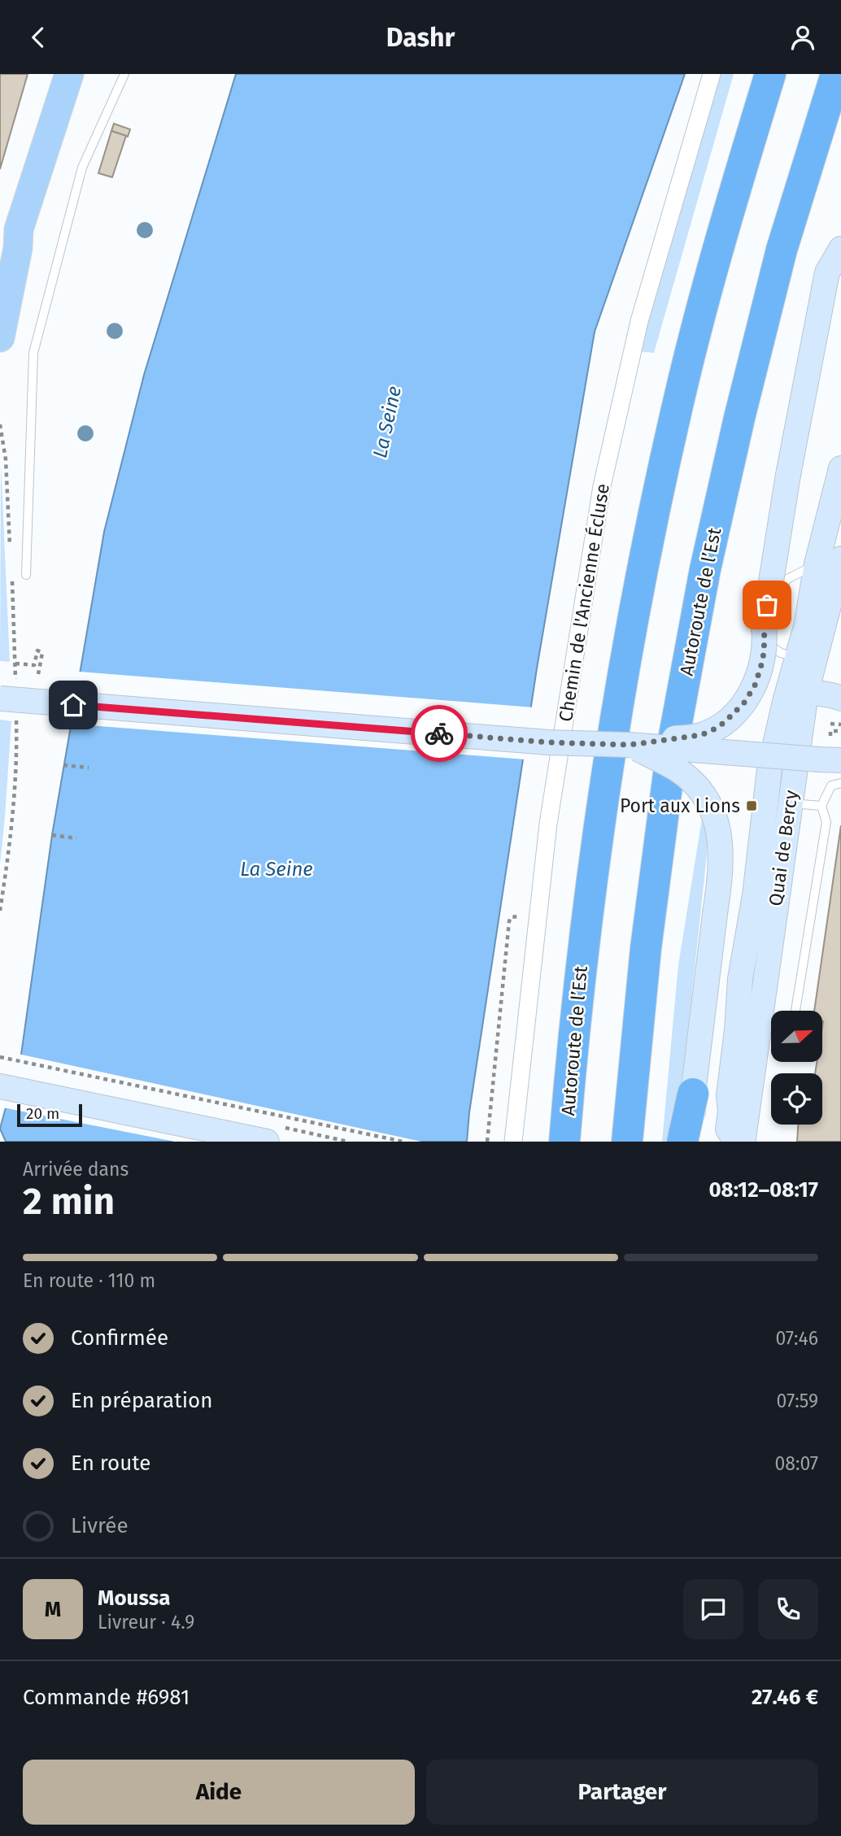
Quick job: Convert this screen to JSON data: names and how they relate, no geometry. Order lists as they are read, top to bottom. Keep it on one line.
{"streets":{"highway":["Autoroute de l’Est"],"main road":["Quai de Bercy"],"street":["Chemin de l'Ancienne Écluse"]},"water":["La Seine"],"places":{"transit":["Port aux Lions"]},"scale_bar":"20 m","north":"right","page":{"header":"Dashr","scale":"20 m","heading":["2 min","Arrivée dans","08:12–08:17"],"panel":["Moussa","Livreur · 4.9","Commande #6981","27.46 €"],"bar":"En route · 110 m","list":[["Confirmée","07:46"],["En préparation","07:59"],["En route","08:07"],"Livrée"],"round":"M","buttons":["Aide","Partager"]}}
